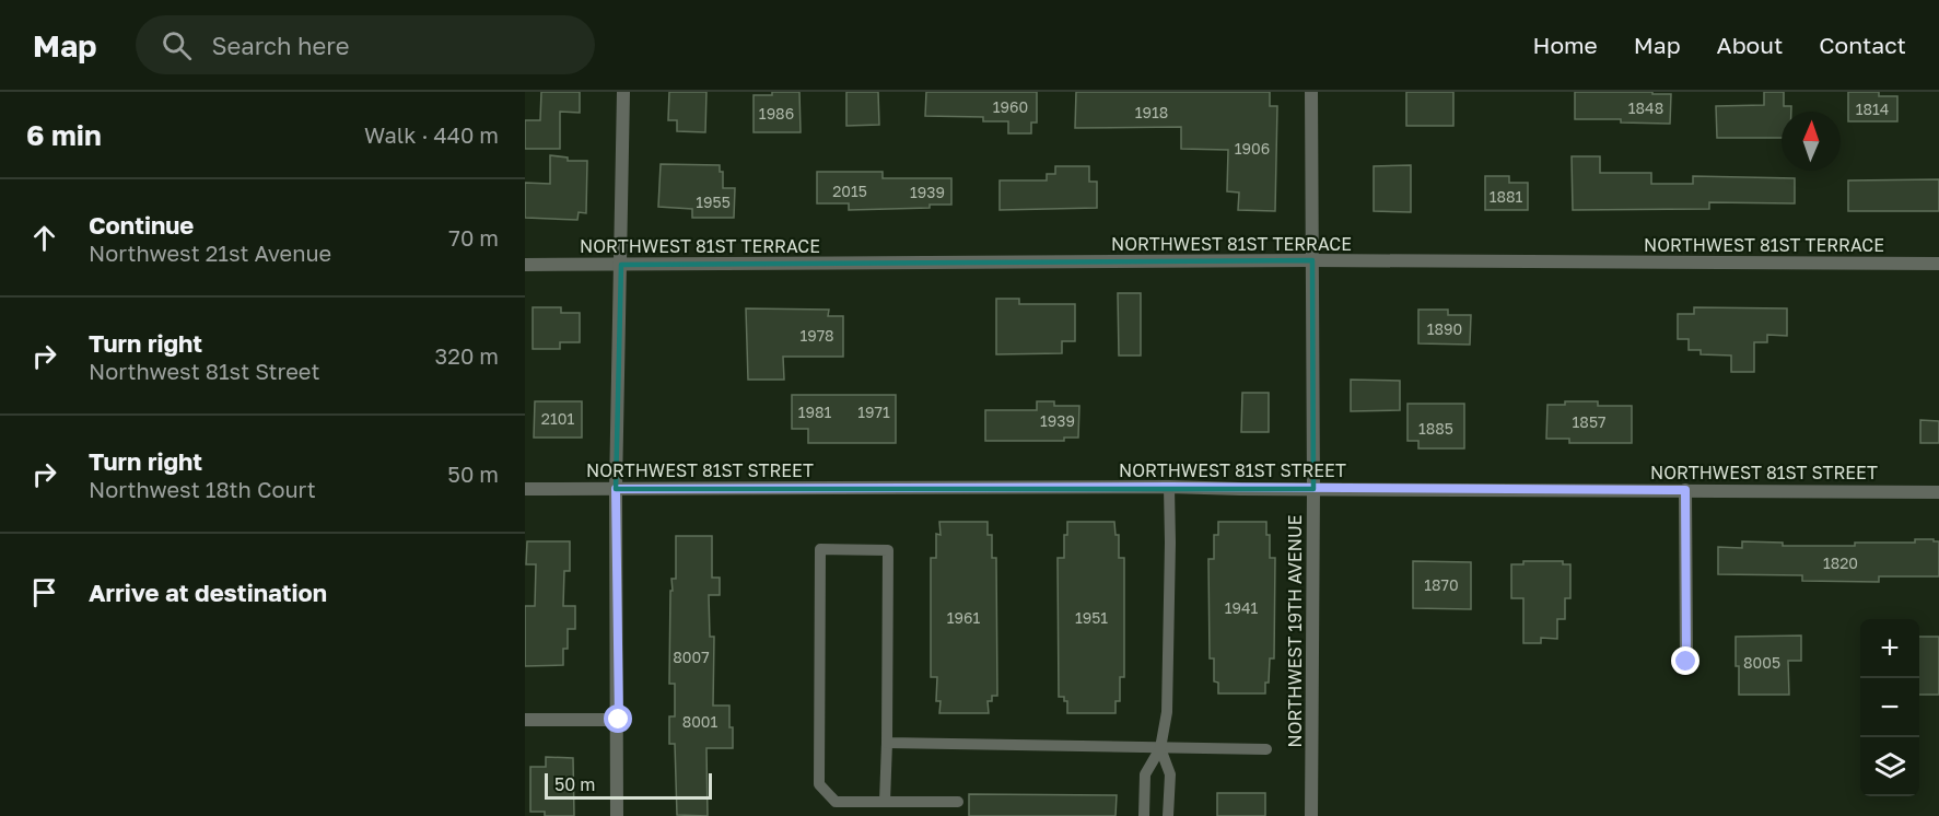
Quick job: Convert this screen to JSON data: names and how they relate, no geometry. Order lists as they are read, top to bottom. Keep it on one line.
{"streets":{"street":["NORTHWEST 81ST TERRACE","NORTHWEST 81ST STREET","NORTHWEST 19TH AVENUE"]},"crossings":[["NORTHWEST 81ST TERRACE","NORTHWEST 19TH AVENUE"],["NORTHWEST 81ST STREET","NORTHWEST 19TH AVENUE"]],"house_numbers":["1960","1848","1814","1918","1986","1906","2015","1939","1881","1955","1890","1978","1981","1971","2101","1939","1857","1885","1820","1870","1941","1961","1951","8007","8005","8001"],"scale_bar":"50 m","north":"top","page":{"header":"Map","search":"Search here","nav":["Home","Map","About","Contact"],"heading":["6 min","Walk · 440 m"],"list":[["Continue","Northwest 21st Avenue","70 m"],["Turn right","Northwest 81st Street","320 m"],["Turn right","Northwest 18th Court","50 m"],"Arrive at destination"],"map_buttons":["+","−"],"scale":"50 m"}}
